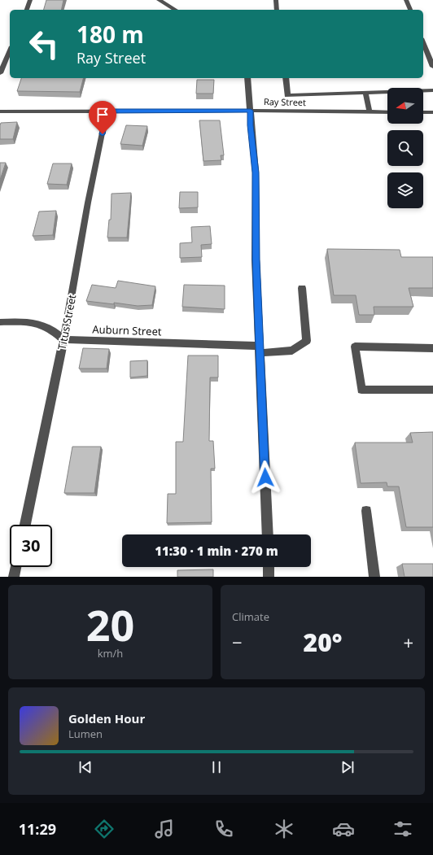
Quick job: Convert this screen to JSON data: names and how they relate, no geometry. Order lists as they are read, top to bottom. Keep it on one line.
{"streets":{"street":["Ray Street","Titus Street","Auburn Street"]},"crossings":[["Ray Street","Titus Street"],["Titus Street","Auburn Street"]],"north":"left","page":{"turn":["180 m","Ray Street"],"limit":"30","trip":"11:30 · 1 min · 270 m","tile":[["20","km/h"],"Climate"],"heat":["−","20°","+"],"song":["Golden Hour","Lumen"],"tabs":"11:29"}}
